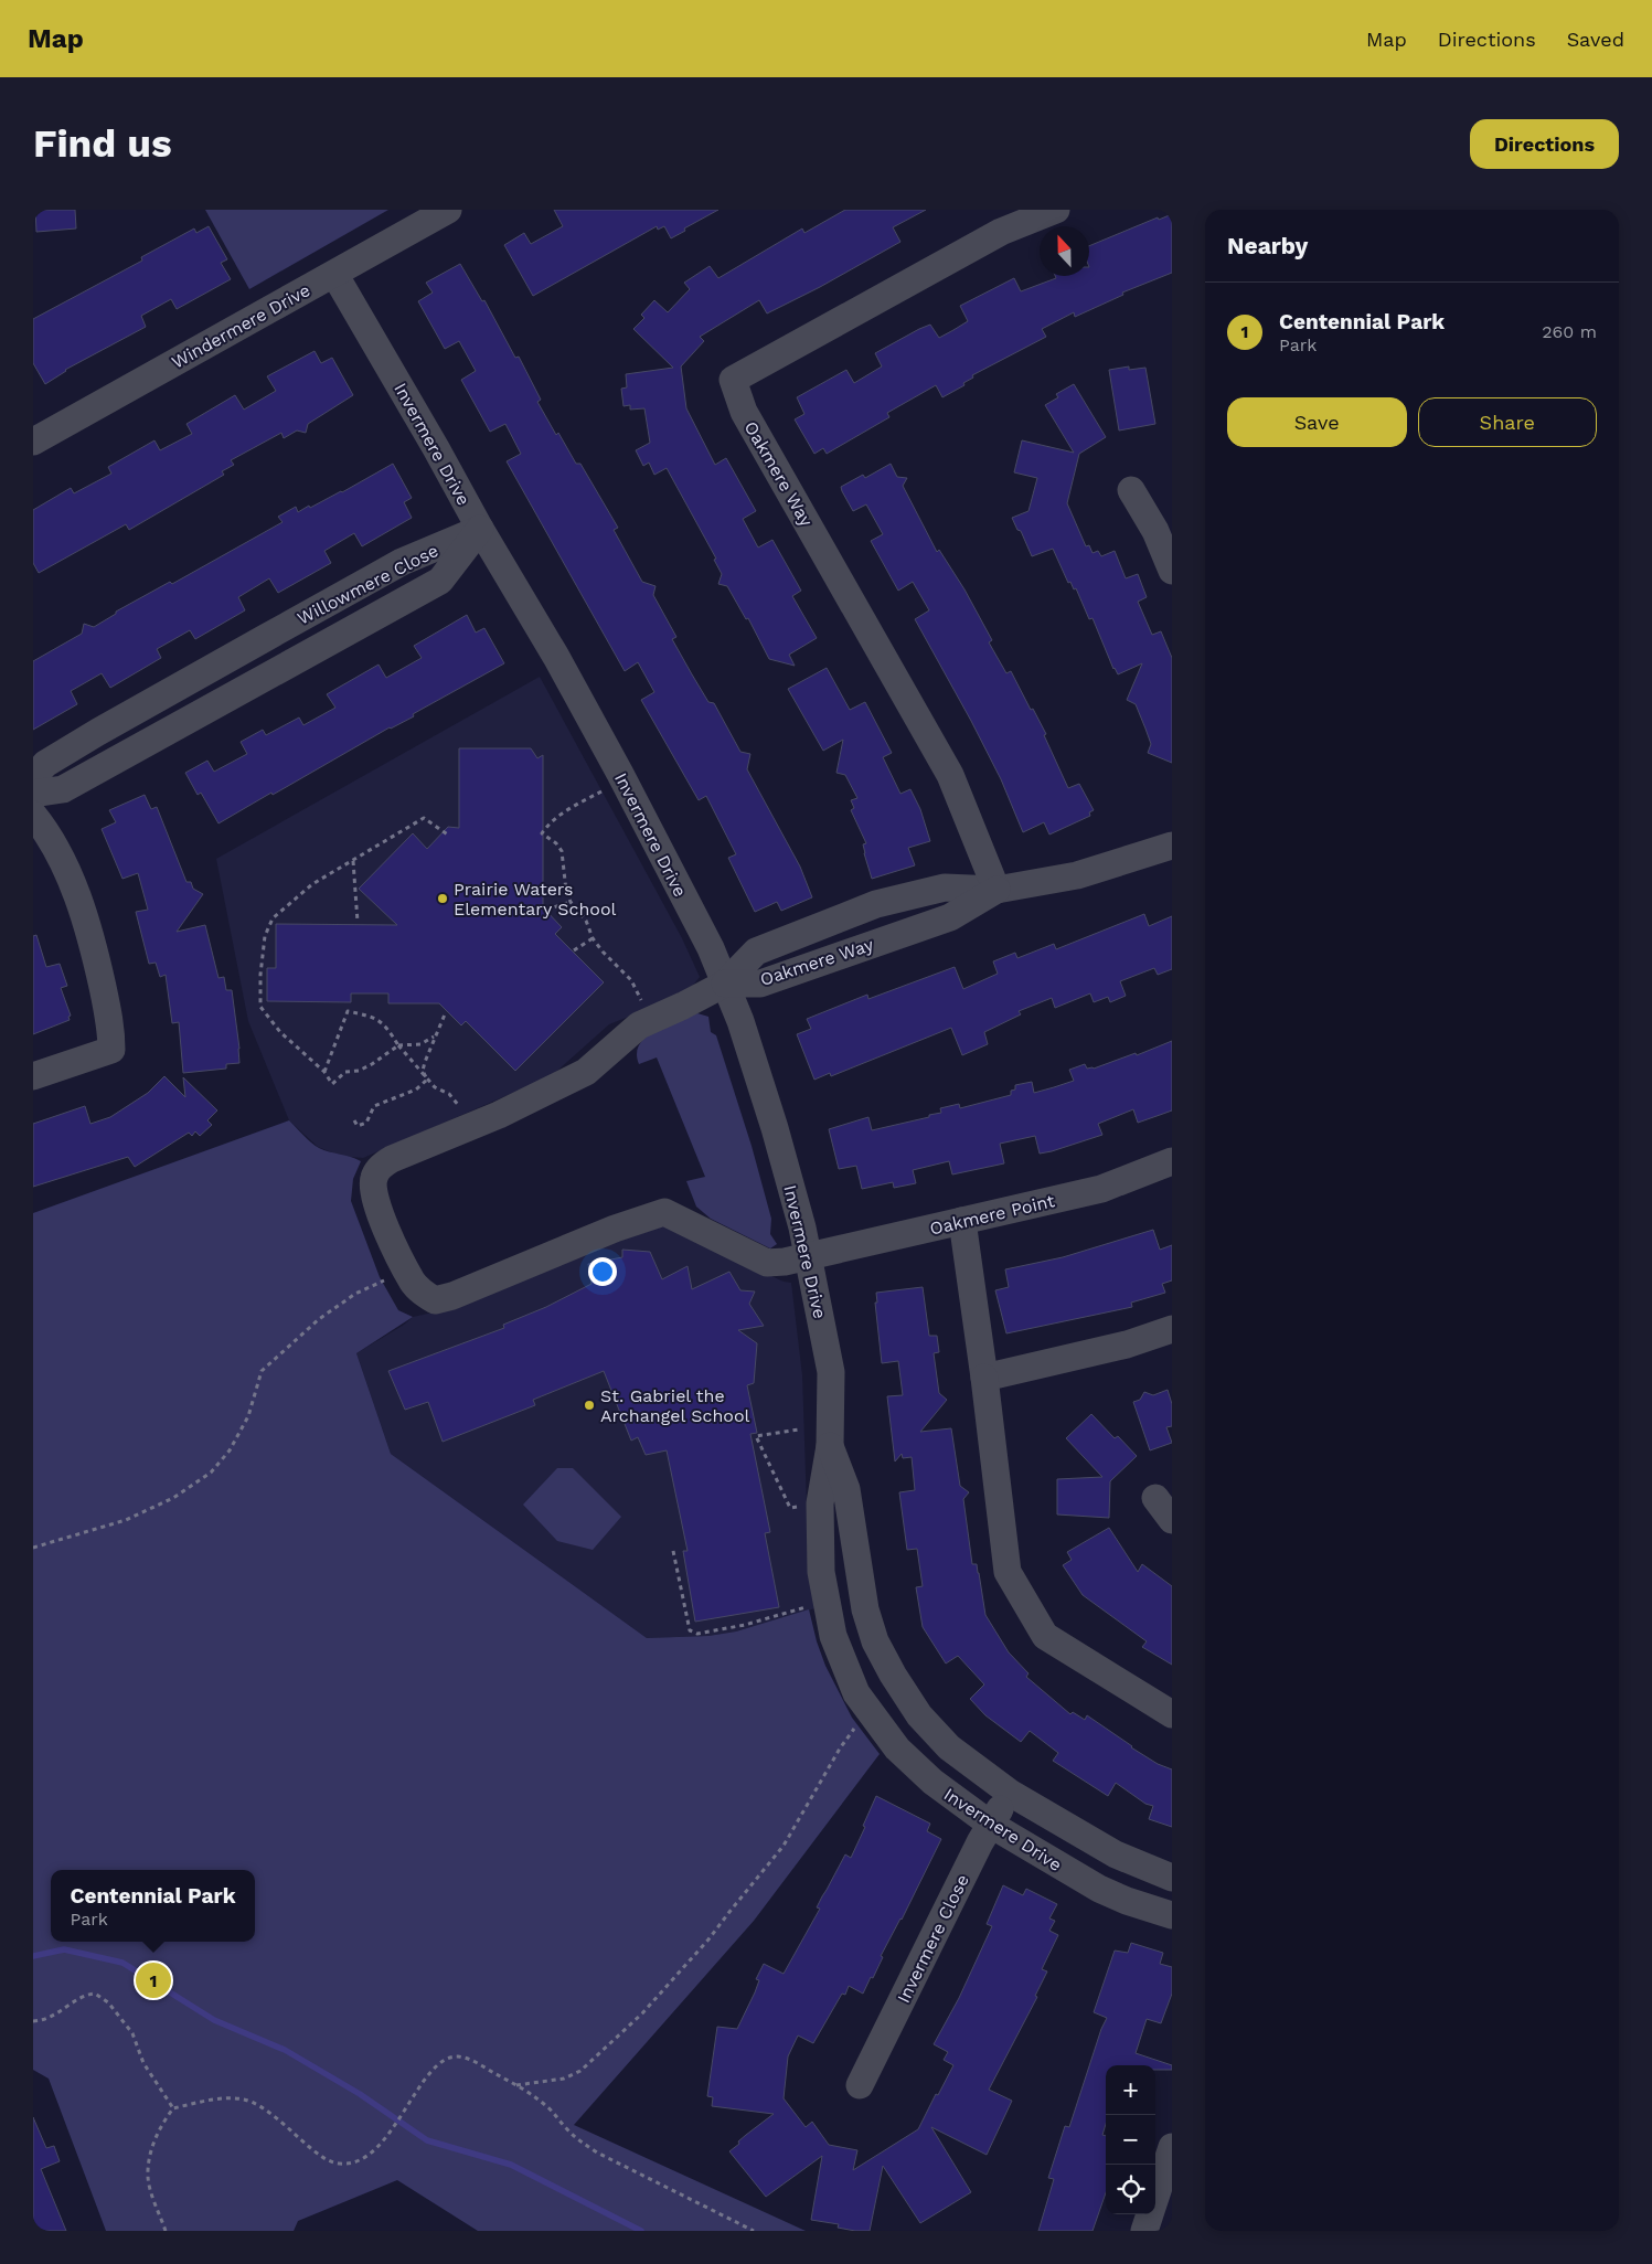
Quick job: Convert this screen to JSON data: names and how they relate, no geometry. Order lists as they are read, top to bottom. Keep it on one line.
{"streets":{"street":["Windermere Drive","Invermere Drive","Oakmere Way","Willowmere Close","Oakmere Point","Invermere Close"]},"crossings":[["Windermere Drive","Invermere Drive"],["Invermere Drive","Oakmere Way"],["Invermere Drive","Willowmere Close"],["Invermere Drive","Oakmere Point"],["Invermere Drive","Invermere Close"],["Oakmere Way","Oakmere Point"]],"places":["Prairie Waters Elementary School","St. Gabriel the Archangel School"],"north":"top","page":{"header":"Map","nav":["Map","Directions","Saved"],"buttons":["Directions",["Save","Share"]],"title":"Find us","heading":"Nearby","list":[{"mark":"1","name":"Centennial Park","note":"Park","value":"260 m"}],"popup":["Centennial Park","Park"],"pins":"1","map_buttons":["+","−"]}}
